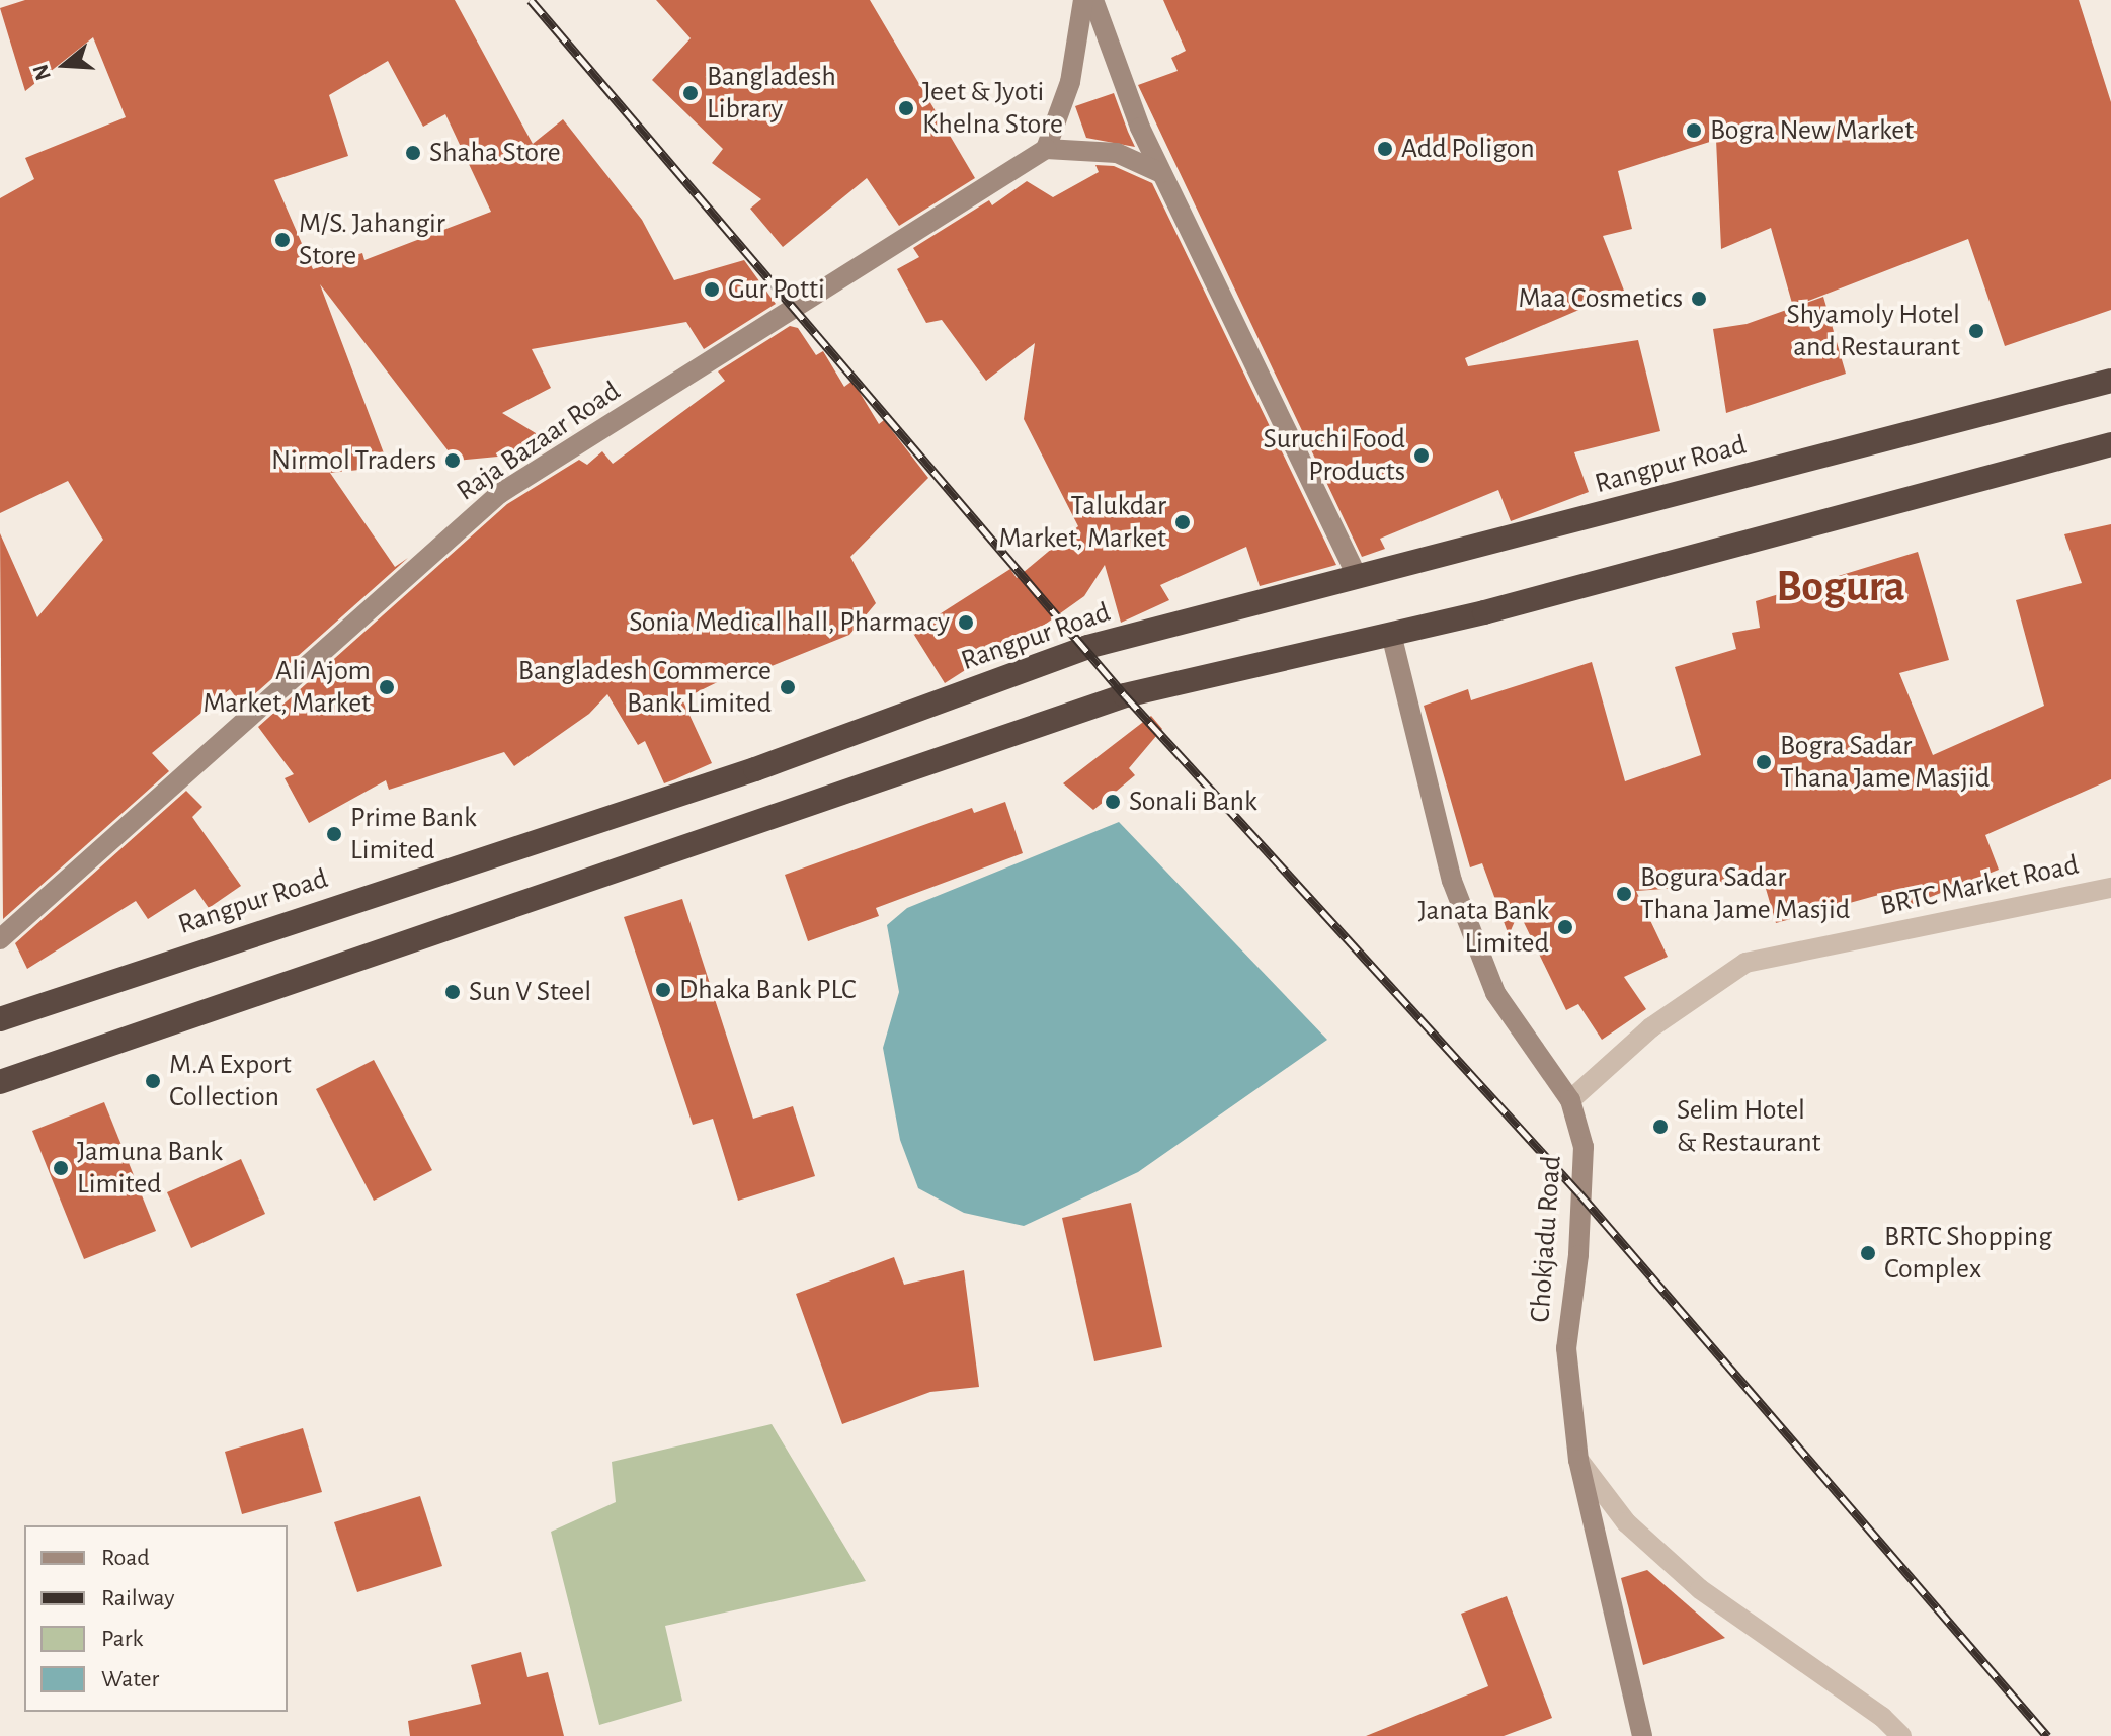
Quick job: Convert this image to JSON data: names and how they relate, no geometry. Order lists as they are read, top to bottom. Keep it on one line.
{"streets":{"highway":["Rangpur Road"],"street":["Raja Bazaar Road","BRTC Market Road","Chokjadu Road"]},"crossings":[["BRTC Market Road","Chokjadu Road"]],"districts":["Bogura"],"places":["Bangladesh Library","Jeet & Jyoti Khelna Store","Bogra New Market","Add Poligon","Shaha Store","M/S. Jahangir Store","Gur Potti","Maa Cosmetics","Shyamoly Hotel and Restaurant","Suruchi Food Products","Nirmol Traders","Talukdar Market, Market","Sonia Medical hall, Pharmacy","Ali Ajom Market, Market","Bangladesh Commerce Bank Limited","Bogra Sadar Thana Jame Masjid","Sonali Bank","Prime Bank Limited","Bogura Sadar Thana Jame Masjid","Janata Bank Limited","Dhaka Bank PLC","Sun V Steel","M.A Export Collection","Selim Hotel & Restaurant","Jamuna Bank Limited","BRTC Shopping Complex"],"legend":["Road","Railway","Park","Water"],"north":"left"}
